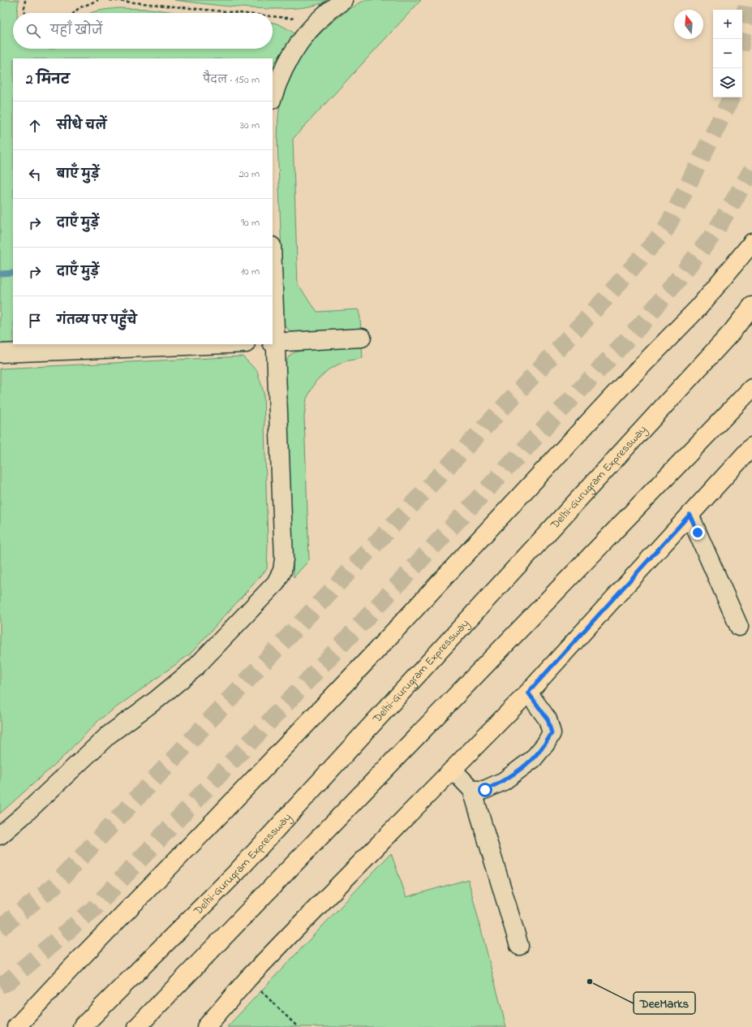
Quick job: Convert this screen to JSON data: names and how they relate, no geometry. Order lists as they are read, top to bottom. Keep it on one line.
{"streets":{"main road":["Delhi-Gurugram Expressway"]},"places":["DeeMarks"],"north":"top","page":{"map_buttons":["+","−"],"search":"यहाँ खोजें","heading":["2 मिनट","पैदल · 150 m"],"list":[["सीधे चलें","30 m"],["बाएँ मुड़ें","20 m"],["दाएँ मुड़ें","90 m"],["दाएँ मुड़ें","10 m"],"गंतव्य पर पहुँचे"]}}
